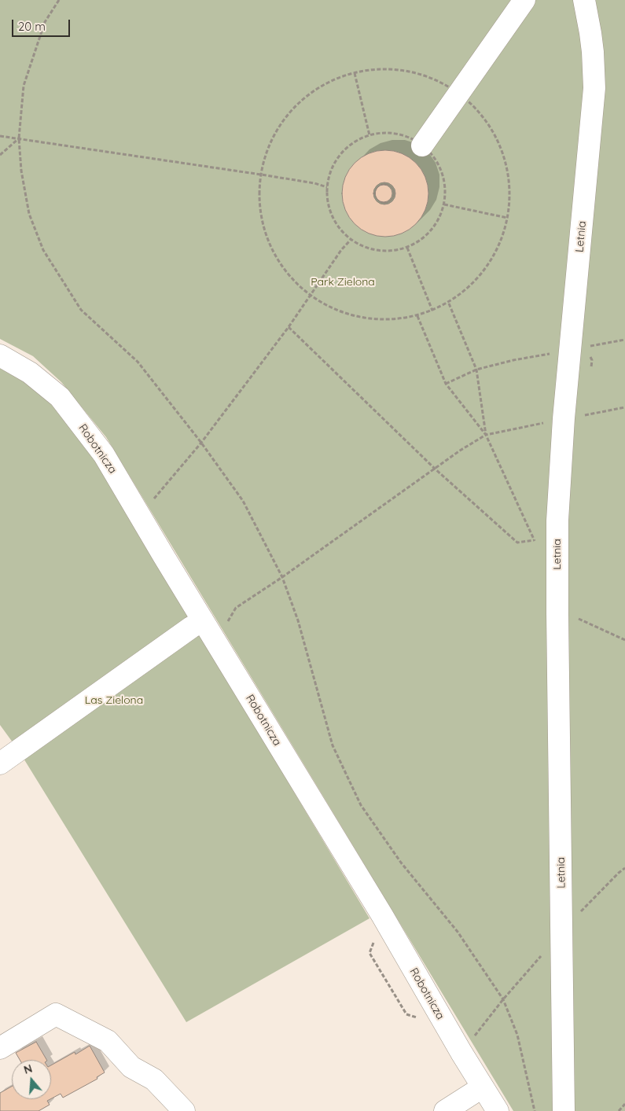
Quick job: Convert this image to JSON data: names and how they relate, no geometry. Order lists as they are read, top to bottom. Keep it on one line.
{"streets":{"street":["Letnia","Robotnicza"]},"parks":["Park Zielona","Las Zielona"],"scale_bar":"20 m","north":"top"}
